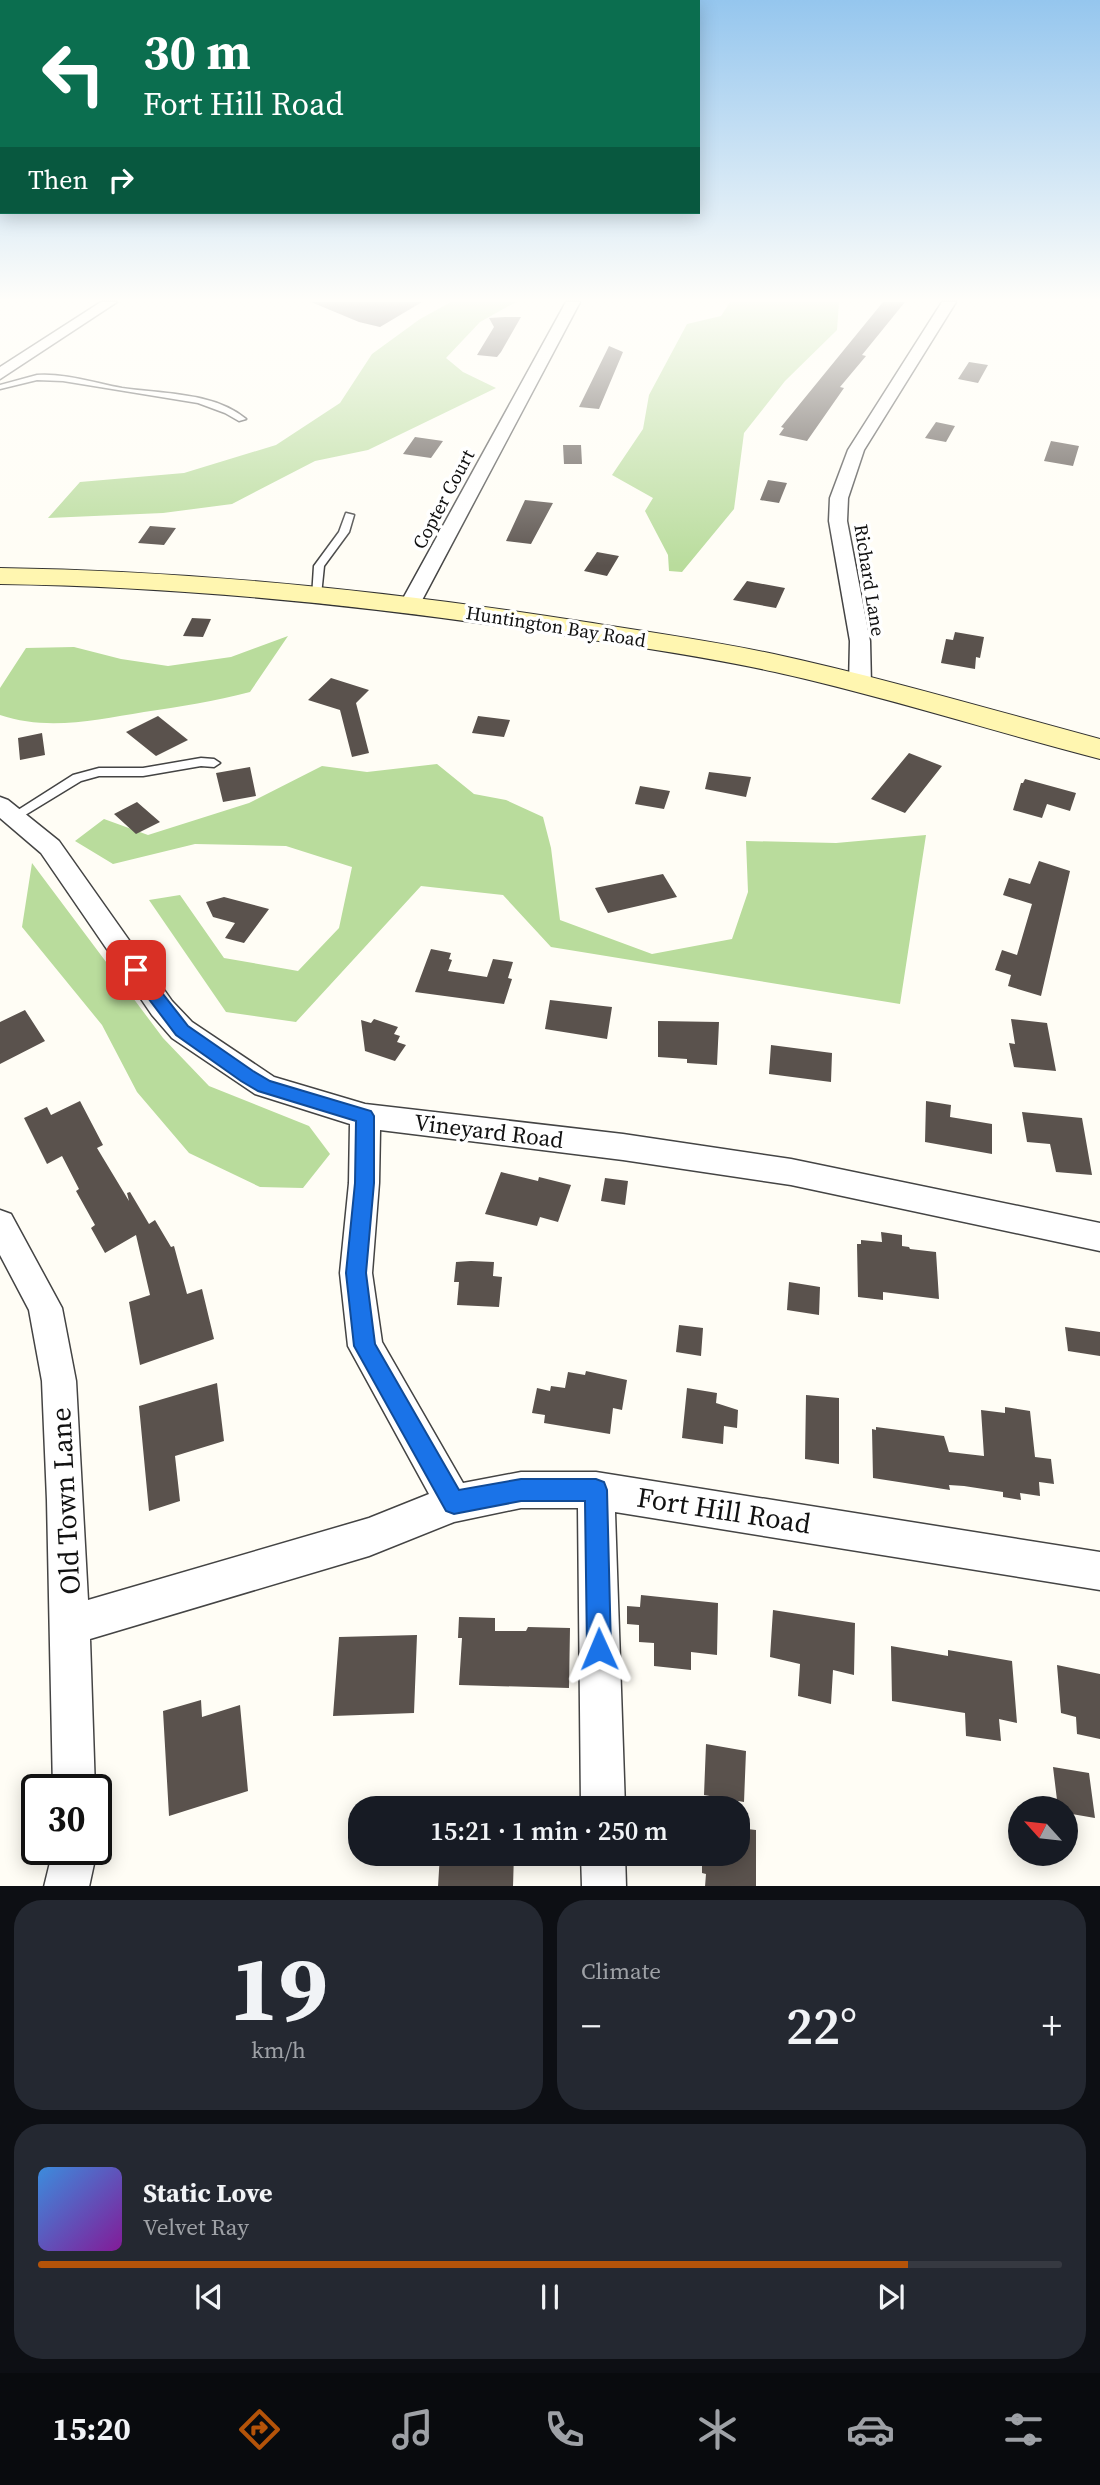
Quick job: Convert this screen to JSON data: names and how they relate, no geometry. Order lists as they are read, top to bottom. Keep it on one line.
{"streets":{"street":["Copter Court","Richard Lane","Huntington Bay Road","Vineyard Road","Old Town Lane","Fort Hill Road"]},"crossings":[["Copter Court","Huntington Bay Road"],["Richard Lane","Huntington Bay Road"],["Old Town Lane","Fort Hill Road"]],"north":"top left","page":{"turn":["30 m","Fort Hill Road"],"then":"Then","limit":"30","trip":"15:21 · 1 min · 250 m","tile":[["19","km/h"],"Climate"],"heat":["−","22°","+"],"song":["Static Love","Velvet Ray"],"tabs":"15:20"}}
